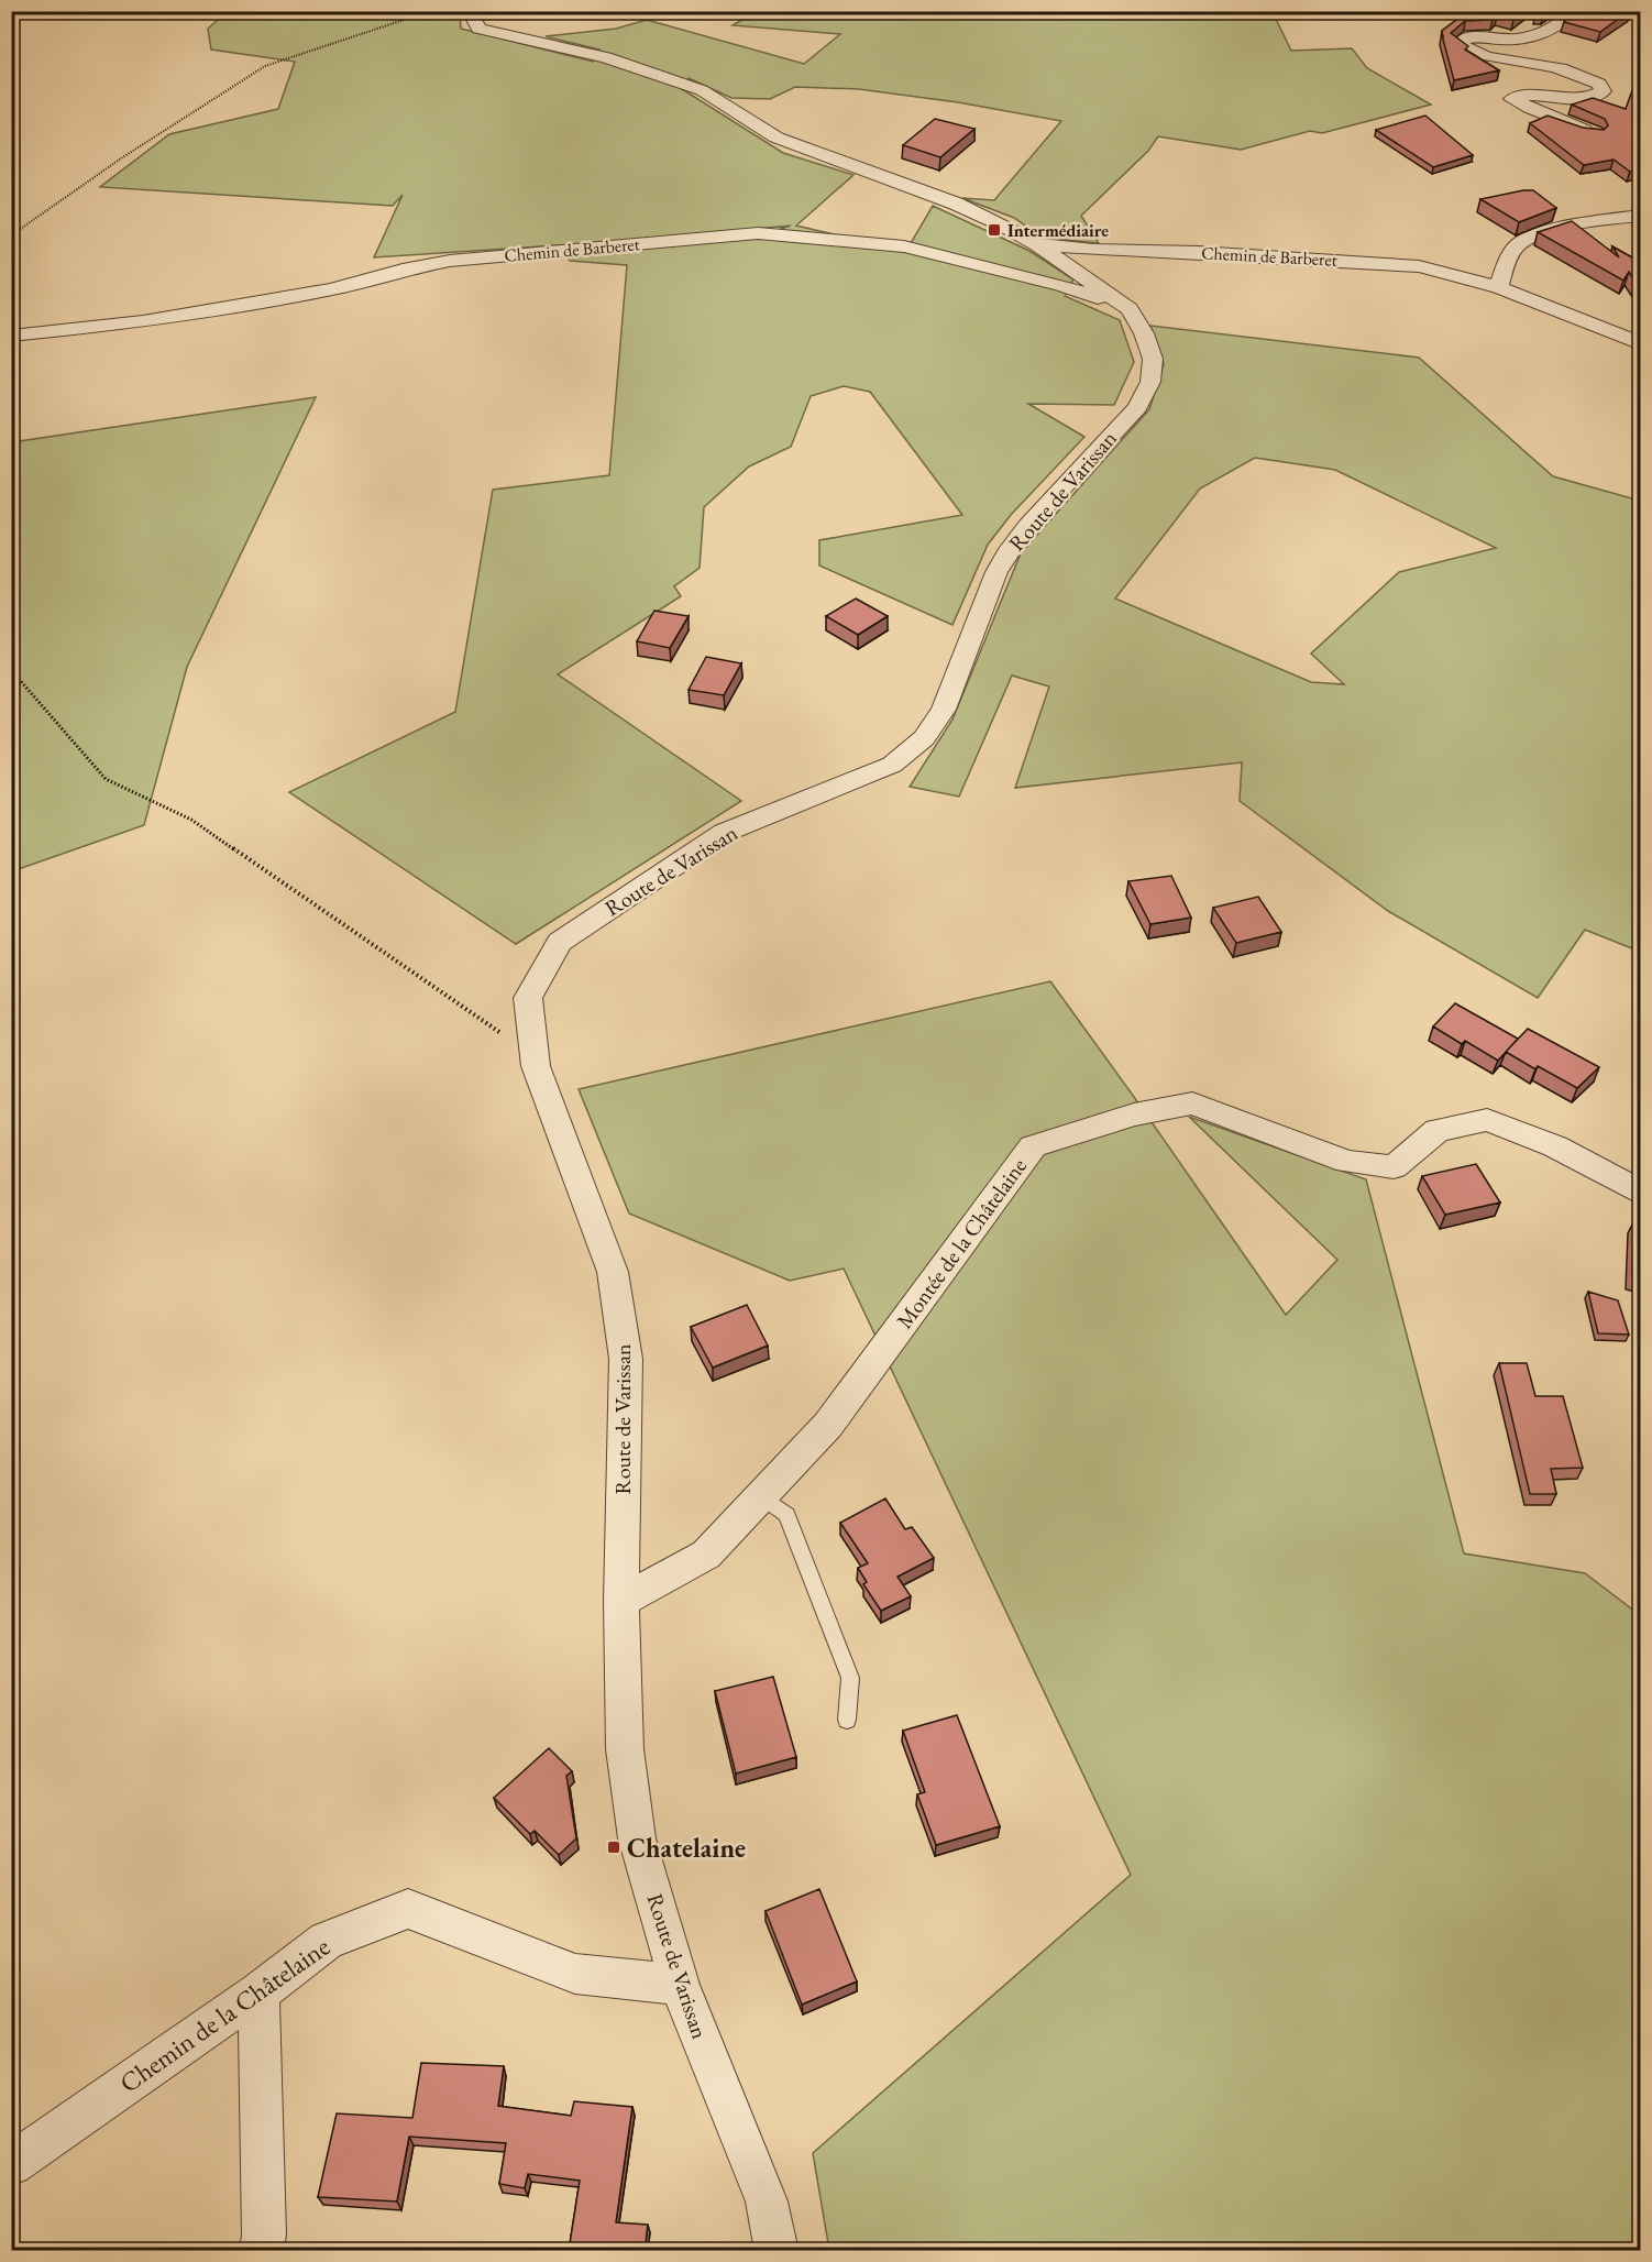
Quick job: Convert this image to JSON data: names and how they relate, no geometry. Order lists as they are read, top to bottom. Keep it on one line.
{"streets":{"street":["Chemin de Barberet","Route de Varissan","Montée de la Châtelaine","Chemin de la Châtelaine"]},"crossings":[["Chemin de Barberet","Route de Varissan"],["Route de Varissan","Montée de la Châtelaine"],["Route de Varissan","Chemin de la Châtelaine"]],"places":{"transit":["Intermédiaire","Chatelaine"]}}
